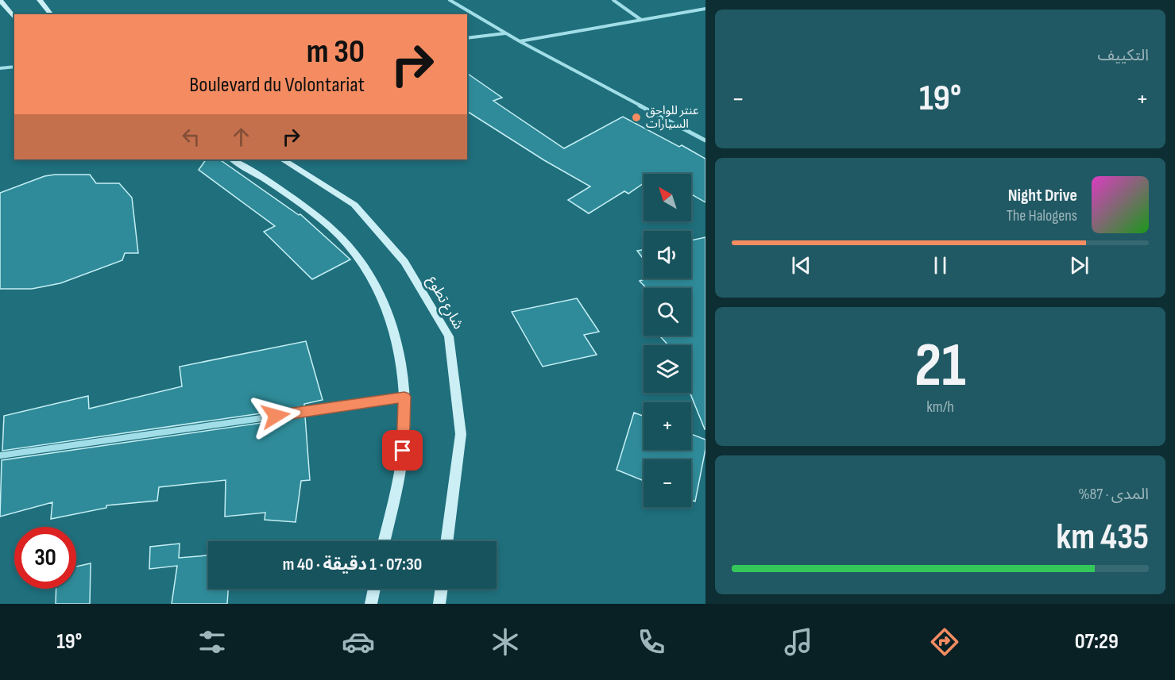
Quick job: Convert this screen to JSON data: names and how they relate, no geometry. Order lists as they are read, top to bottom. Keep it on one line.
{"streets":{"main road":["شارع تطوع"]},"places":["عنتر للواحق السيارات"],"north":"top left","page":{"tile":["التكييف",["21","km/h"],["المدى · 87%","435 km"]],"turn":["30 m","Boulevard du Volontariat"],"heat":["−","19°","+"],"map_buttons":["+","−"],"song":["Night Drive","The Halogens"],"limit":"30","trip":"07:30 · 1 دقيقة · 40 m","tabs":["07:29","19°"]}}
